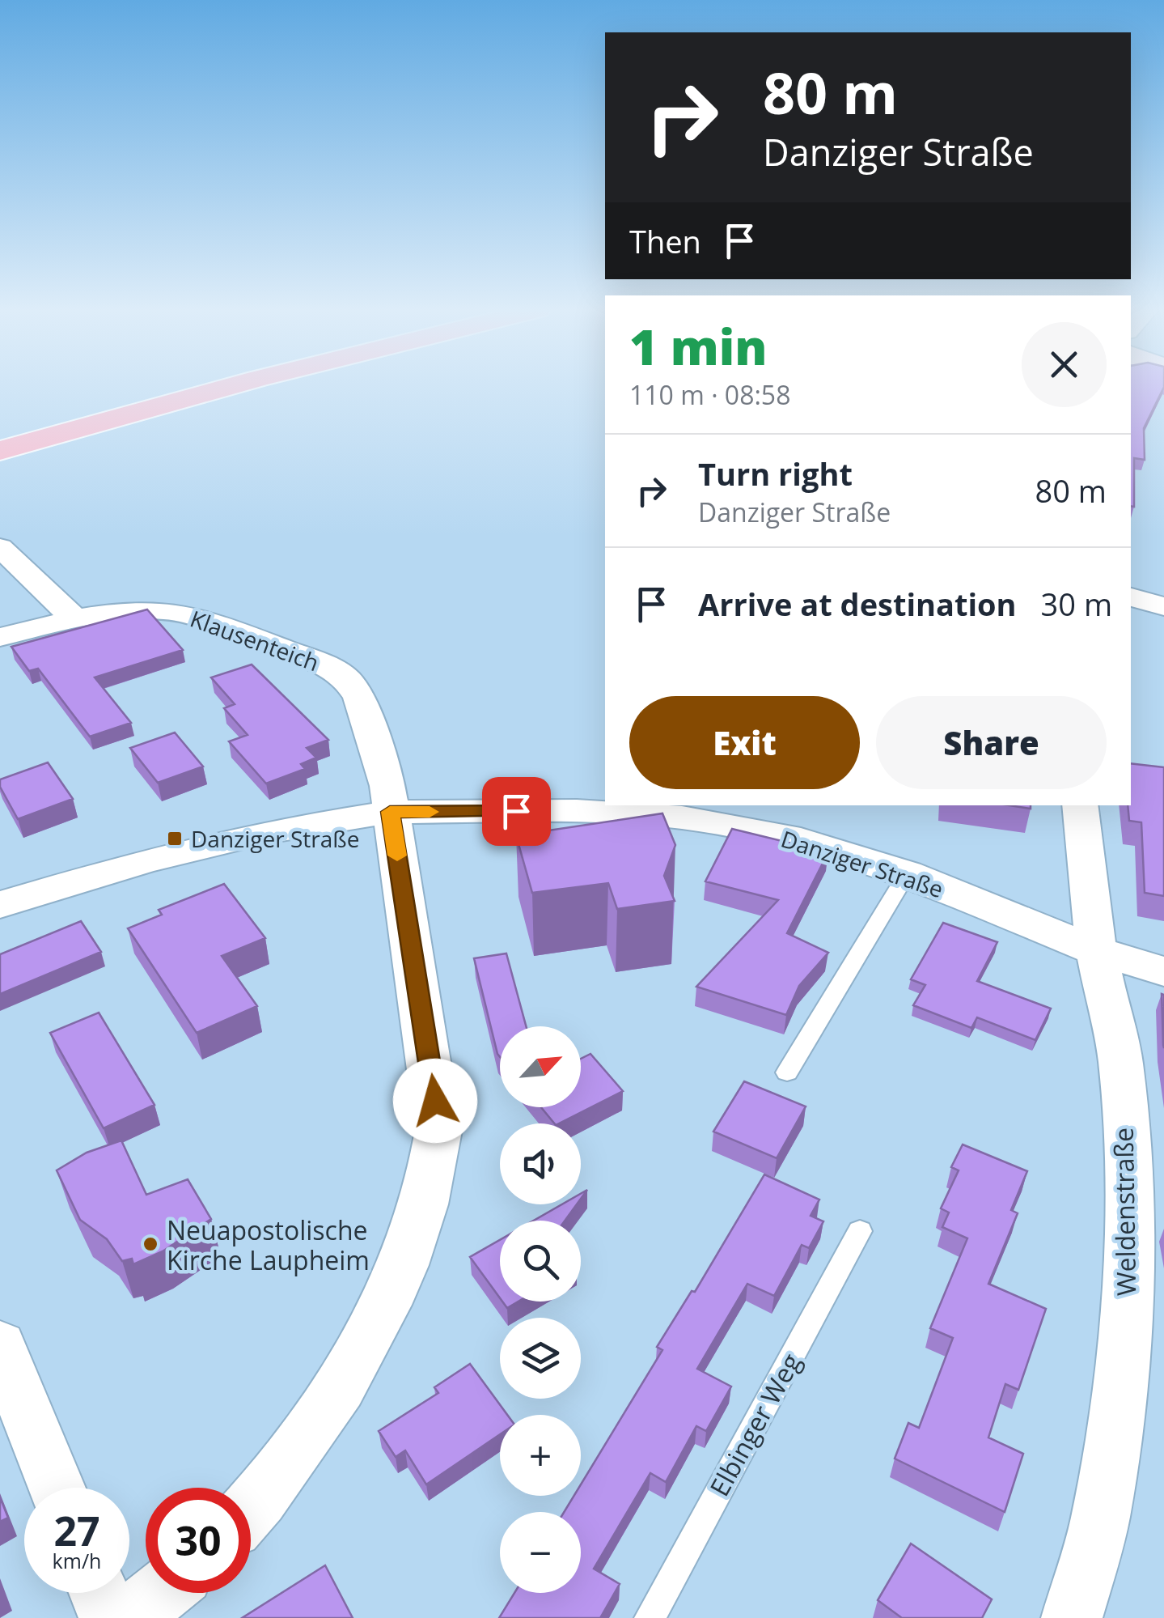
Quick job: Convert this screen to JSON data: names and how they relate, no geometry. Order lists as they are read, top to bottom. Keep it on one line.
{"streets":{"street":["Klausenteich","Danziger Straße","Weldenstraße"],"lane":["Elbinger Weg"]},"crossings":[["Klausenteich","Danziger Straße"],["Danziger Straße","Weldenstraße"]],"places":{"transit":["Danziger Straße"],"other":["Neuapostolische Kirche Laupheim"]},"north":"top right","page":{"turn":["80 m","Danziger Straße"],"then":"Then","heading":["1 min","110 m · 08:58"],"list":[{"name":"Turn right","note":"Danziger Straße","value":"80 m"},{"name":"Arrive at destination","value":"30 m"}],"buttons":["Exit","Share"],"map_buttons":["+","−"],"speed":"27 km/h","limit":"30"}}
